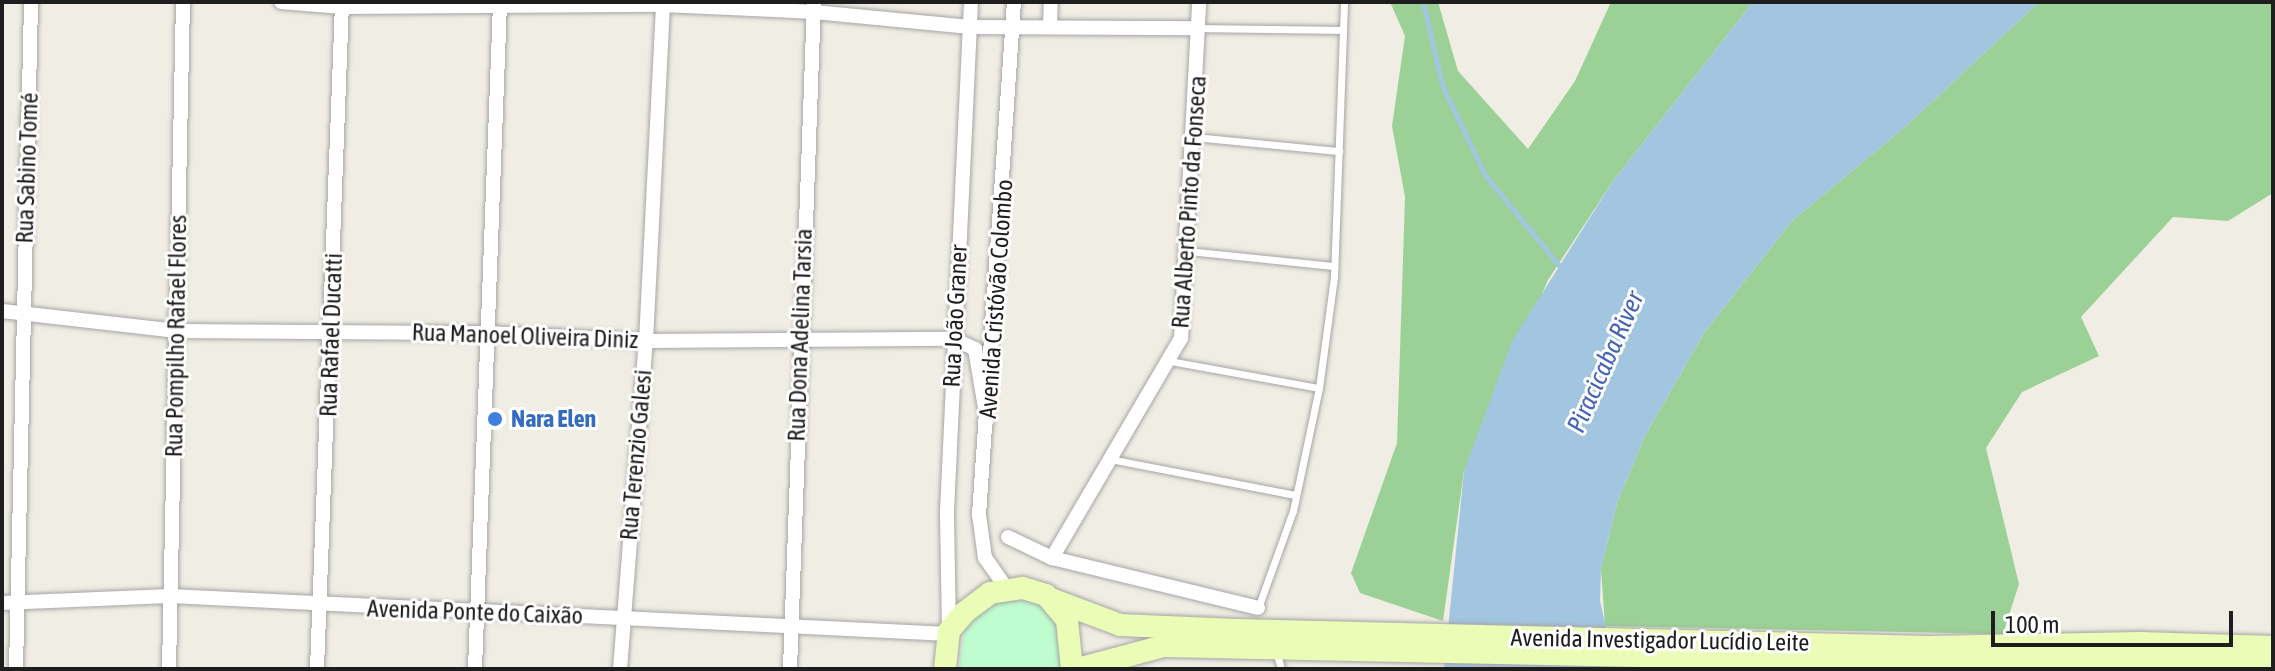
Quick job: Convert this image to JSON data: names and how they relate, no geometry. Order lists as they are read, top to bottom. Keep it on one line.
{"streets":{"main road":["Avenida Investigador Lucídio Leite"],"street":["Rua Sabino Tomé","Rua Alberto Pinto da Fonseca","Avenida Cristóvão Colombo","Rua João Graner","Rua Rafael Ducatti","Rua Dona Adelina Tarsia","Rua Pompilho Rafael Flores","Rua Manoel Oliveira Diniz","Rua Terenzio Galesi","Avenida Ponte do Caixão"]},"crossings":[["Rua Sabino Tomé","Rua Manoel Oliveira Diniz"],["Rua Sabino Tomé","Avenida Ponte do Caixão"],["Avenida Cristóvão Colombo","Avenida Investigador Lucídio Leite"],["Rua João Graner","Rua Manoel Oliveira Diniz"],["Rua João Graner","Avenida Ponte do Caixão"],["Rua Rafael Ducatti","Rua Manoel Oliveira Diniz"],["Rua Rafael Ducatti","Avenida Ponte do Caixão"],["Rua Dona Adelina Tarsia","Rua Manoel Oliveira Diniz"],["Rua Dona Adelina Tarsia","Avenida Ponte do Caixão"],["Rua Pompilho Rafael Flores","Rua Manoel Oliveira Diniz"],["Rua Pompilho Rafael Flores","Avenida Ponte do Caixão"],["Rua Manoel Oliveira Diniz","Rua Terenzio Galesi"],["Rua Terenzio Galesi","Avenida Ponte do Caixão"]],"water":["Piracicaba River"],"places":["Nara Elen"],"scale_bar":"100 m"}
